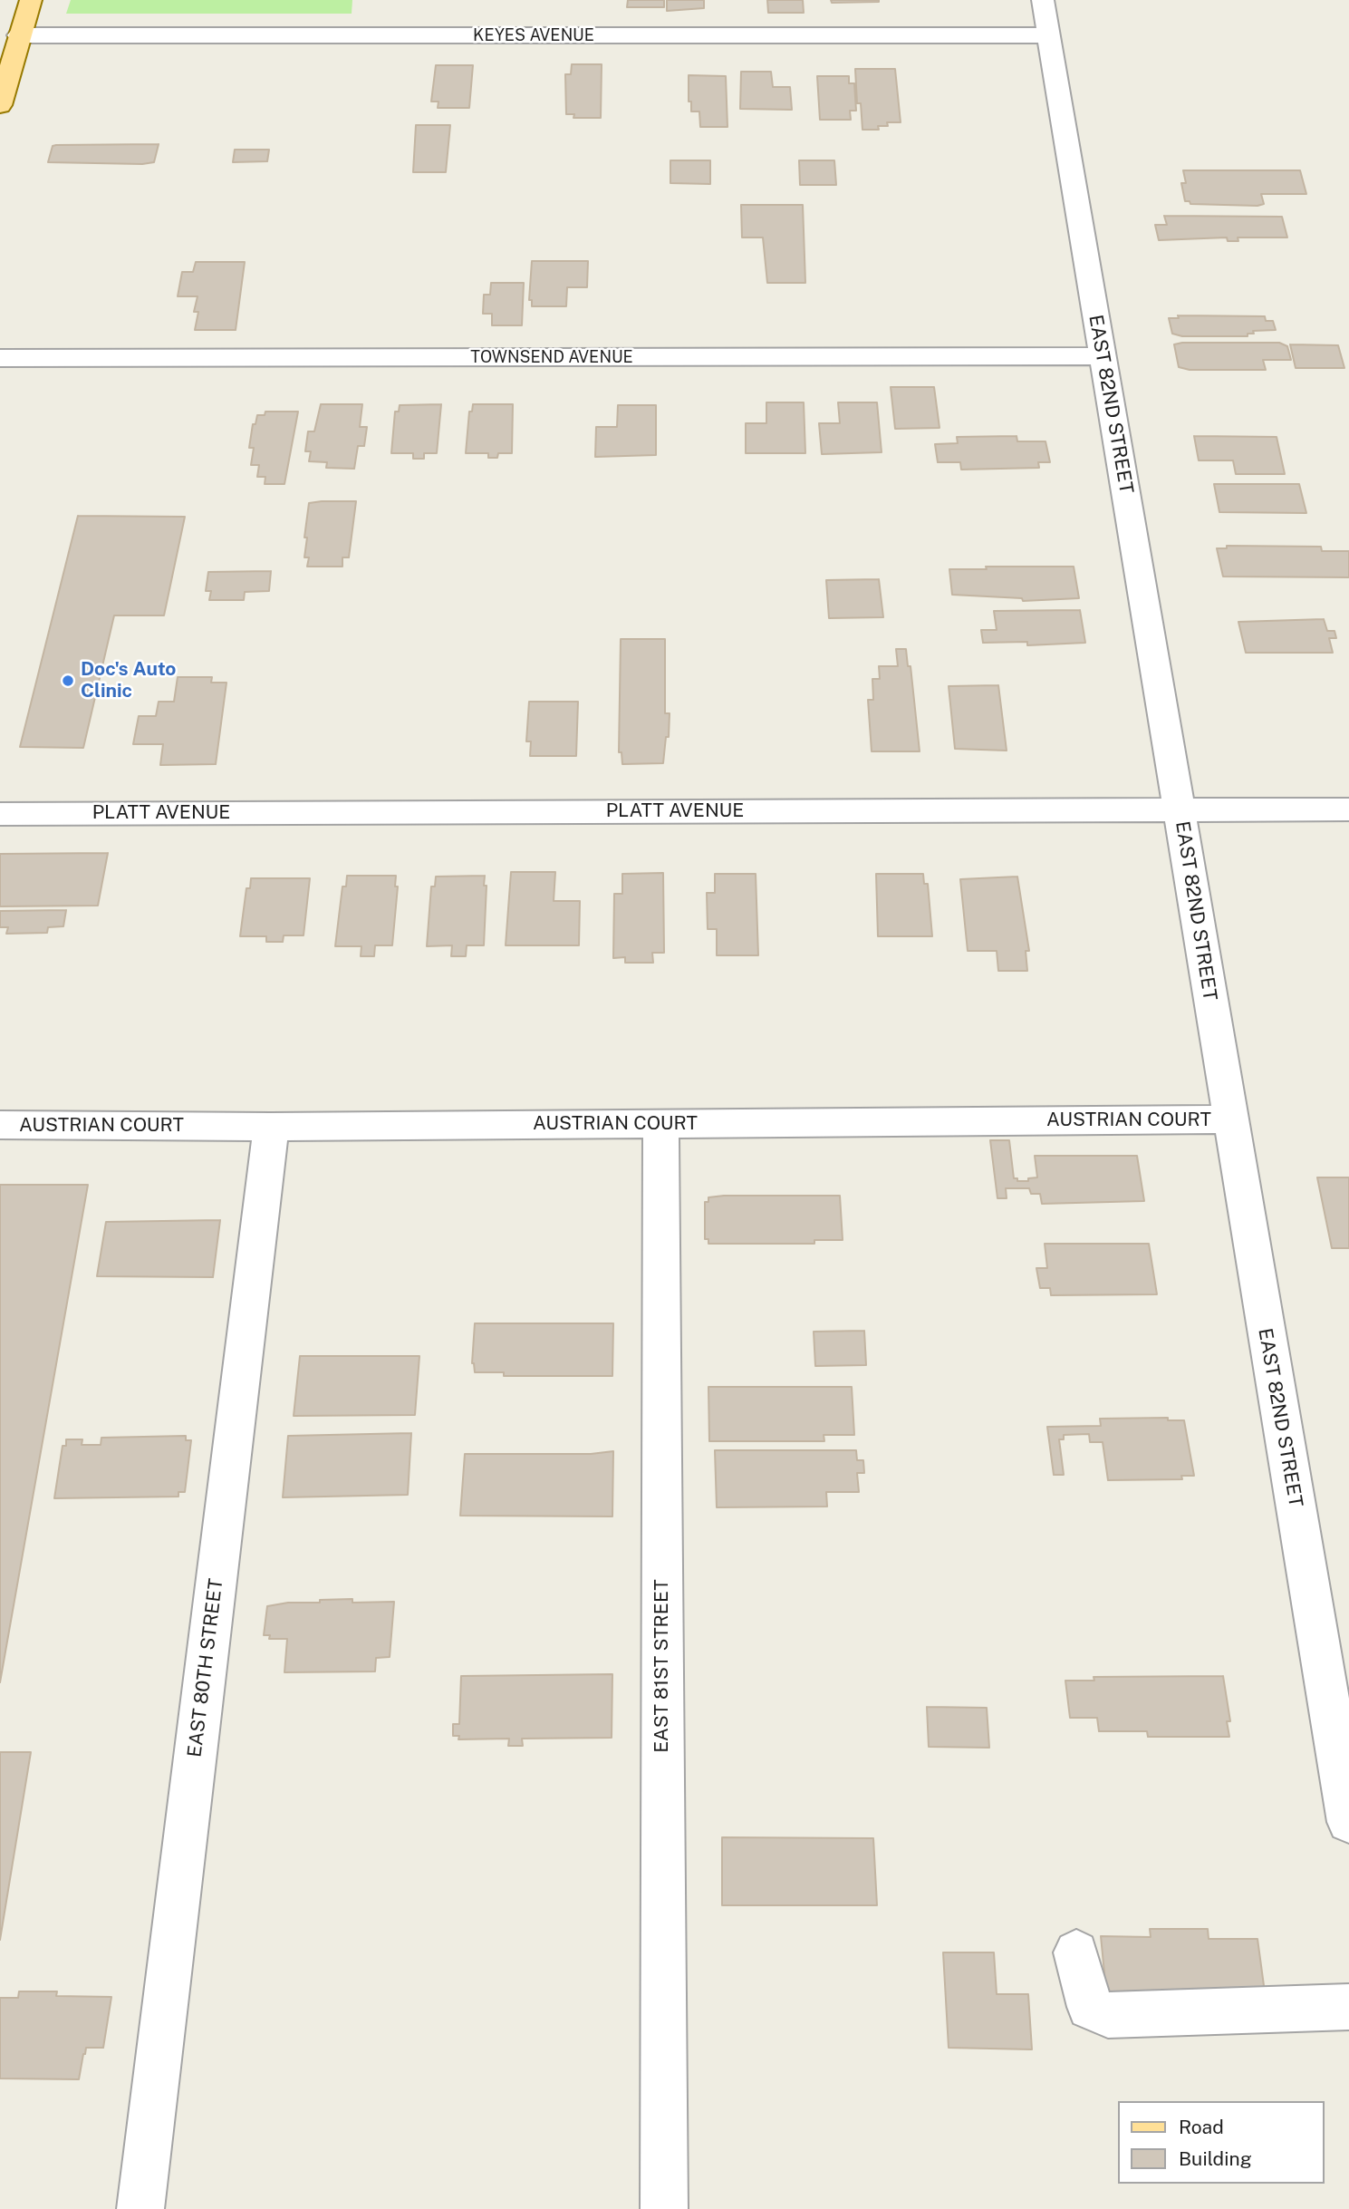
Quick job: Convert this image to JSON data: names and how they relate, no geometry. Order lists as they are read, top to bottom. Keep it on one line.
{"streets":{"street":["KEYES AVENUE","TOWNSEND AVENUE","EAST 82ND STREET","PLATT AVENUE","AUSTRIAN COURT","EAST 81ST STREET","EAST 80TH STREET"]},"crossings":[["KEYES AVENUE","EAST 82ND STREET"],["TOWNSEND AVENUE","EAST 82ND STREET"],["EAST 82ND STREET","PLATT AVENUE"],["EAST 82ND STREET","AUSTRIAN COURT"],["AUSTRIAN COURT","EAST 81ST STREET"],["AUSTRIAN COURT","EAST 80TH STREET"]],"places":["Doc's Auto Clinic"],"legend":["Road","Building"]}
